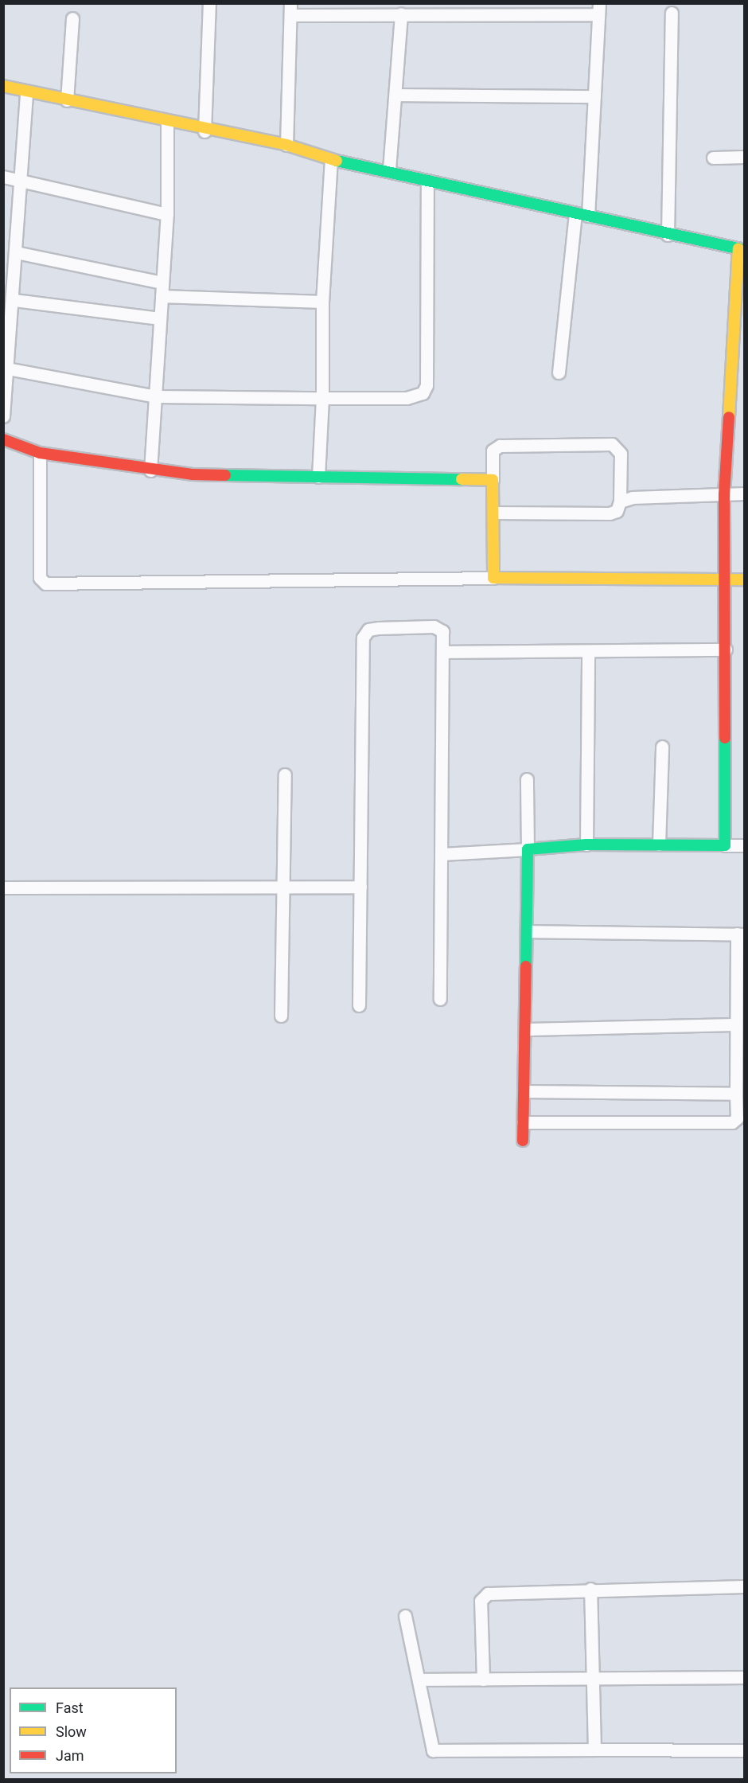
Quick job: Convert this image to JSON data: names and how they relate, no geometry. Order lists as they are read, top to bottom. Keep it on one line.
{"legend":["Fast","Slow","Jam"]}
